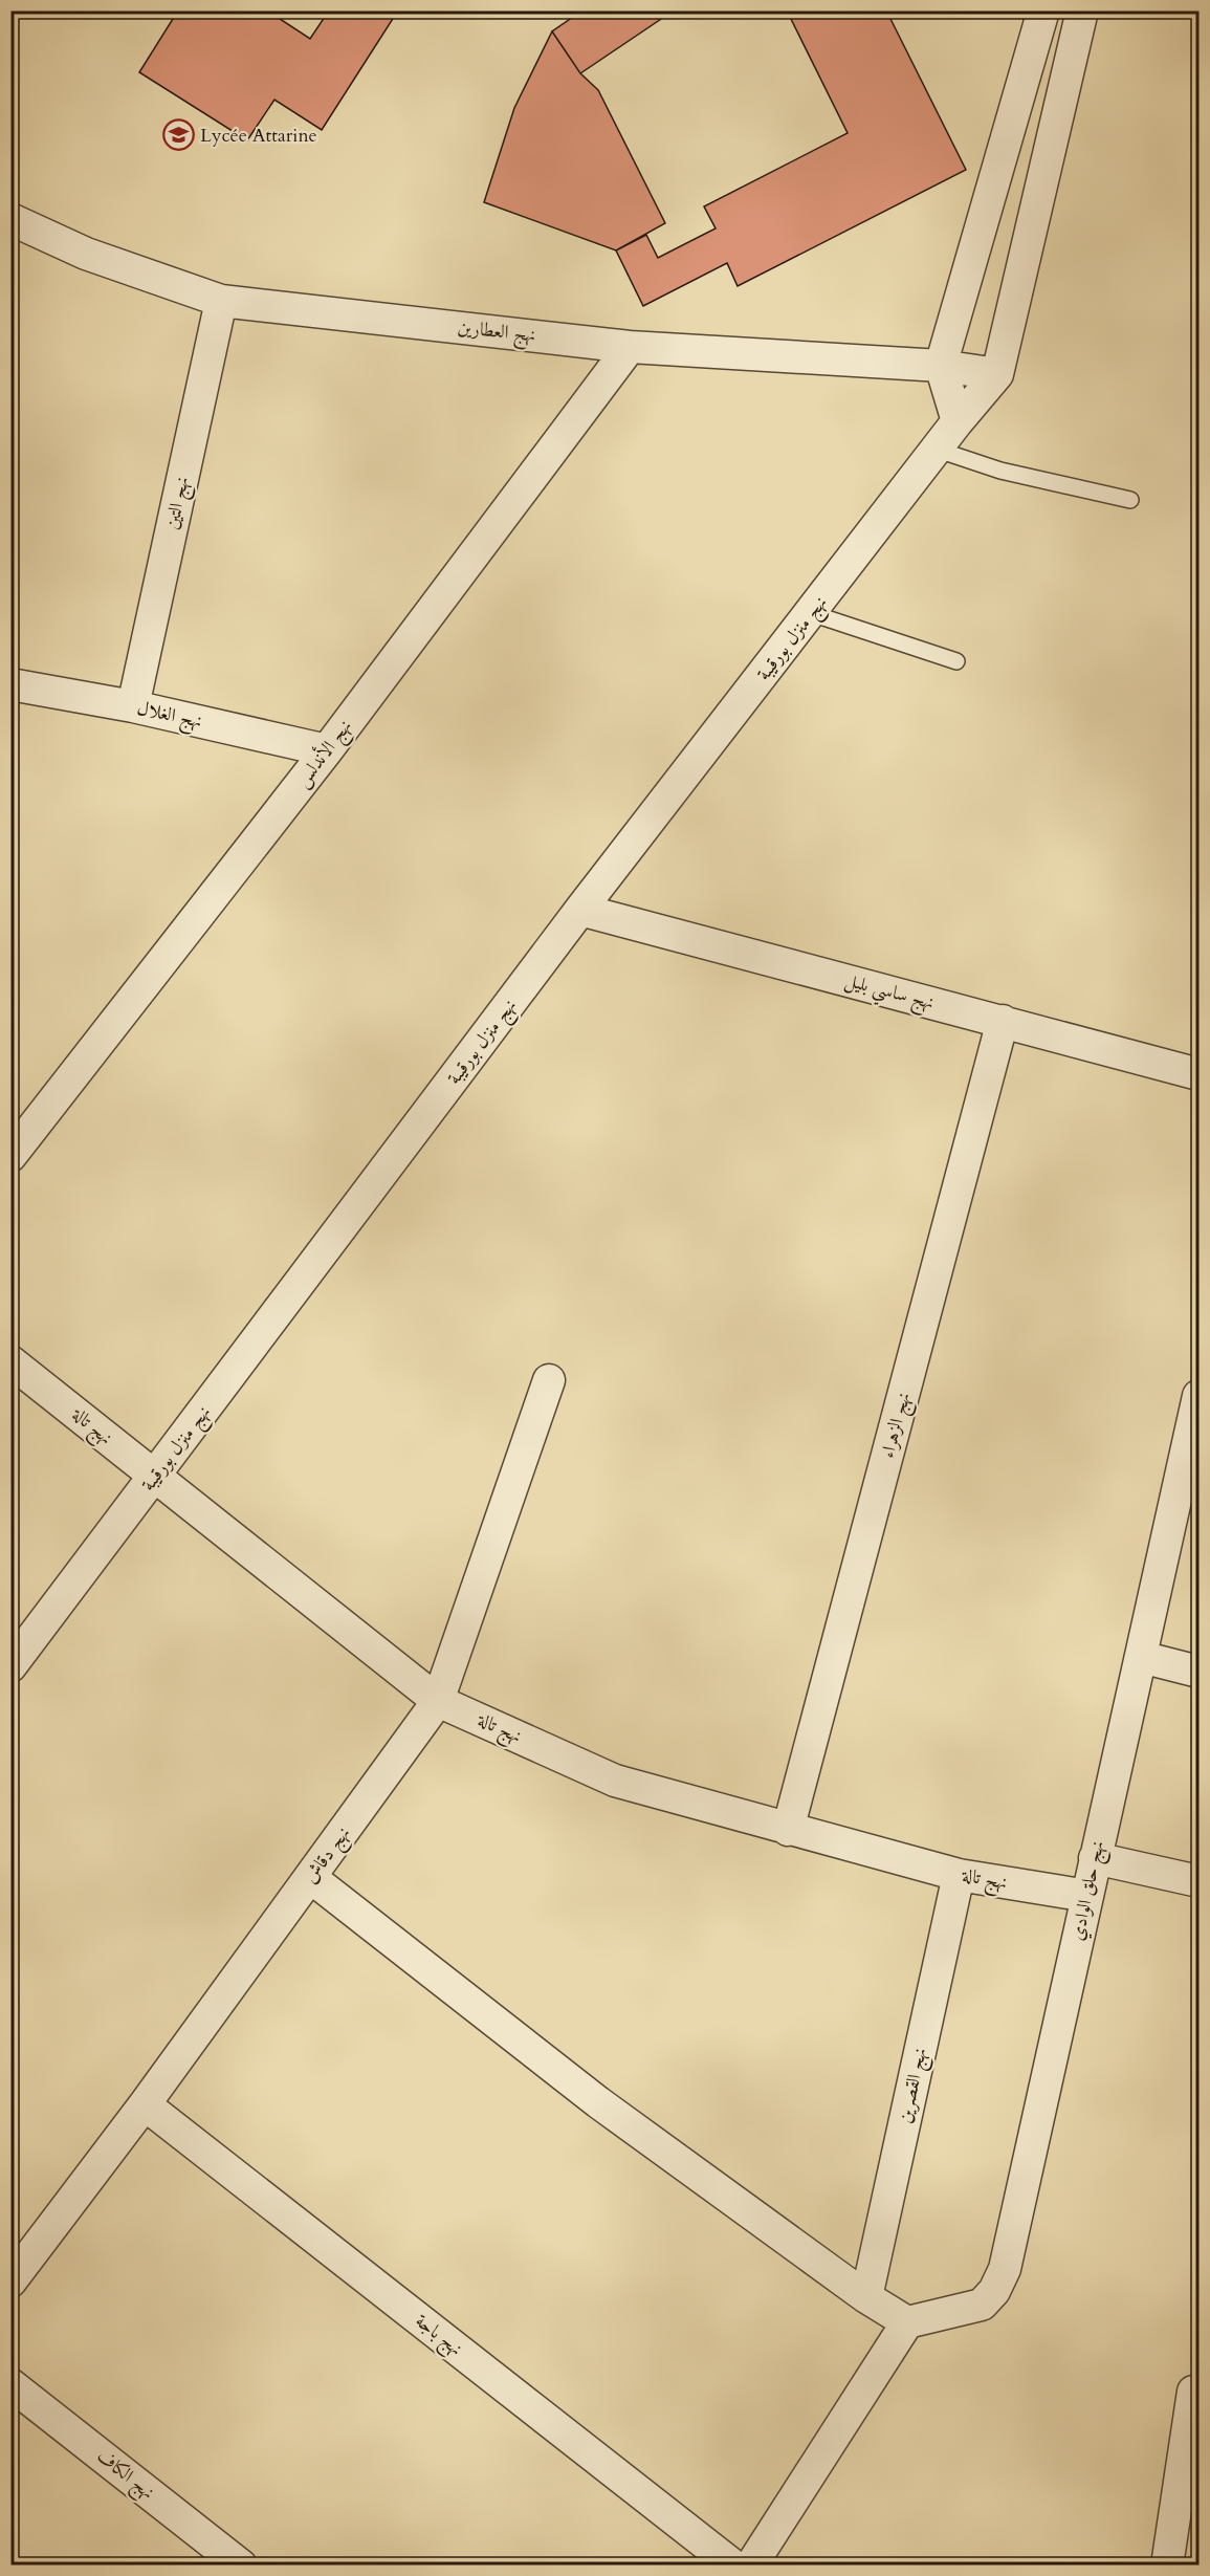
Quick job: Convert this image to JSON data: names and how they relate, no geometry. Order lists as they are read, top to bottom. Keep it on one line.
{"streets":{"street":["نهج العطارين","نهج التين","نهج منزل بورقيبة","نهج الغلال","نهج الأندلس","نهج ساسي بليل","نهج الزهراء","نهج تالة","نهج دقاش","نهج حلق الوادي","نهج القصرين","نهج باجة","نهج الكاف"]},"crossings":[["نهج العطارين","نهج التين"],["نهج العطارين","نهج منزل بورقيبة"],["نهج العطارين","نهج الأندلس"],["نهج التين","نهج الغلال"],["نهج منزل بورقيبة","نهج ساسي بليل"],["نهج منزل بورقيبة","نهج تالة"],["نهج الغلال","نهج الأندلس"],["نهج ساسي بليل","نهج الزهراء"],["نهج الزهراء","نهج تالة"],["نهج تالة","نهج دقاش"],["نهج تالة","نهج حلق الوادي"],["نهج تالة","نهج القصرين"],["نهج دقاش","نهج باجة"]],"places":{"school or university":["Lycée Attarine"]}}
